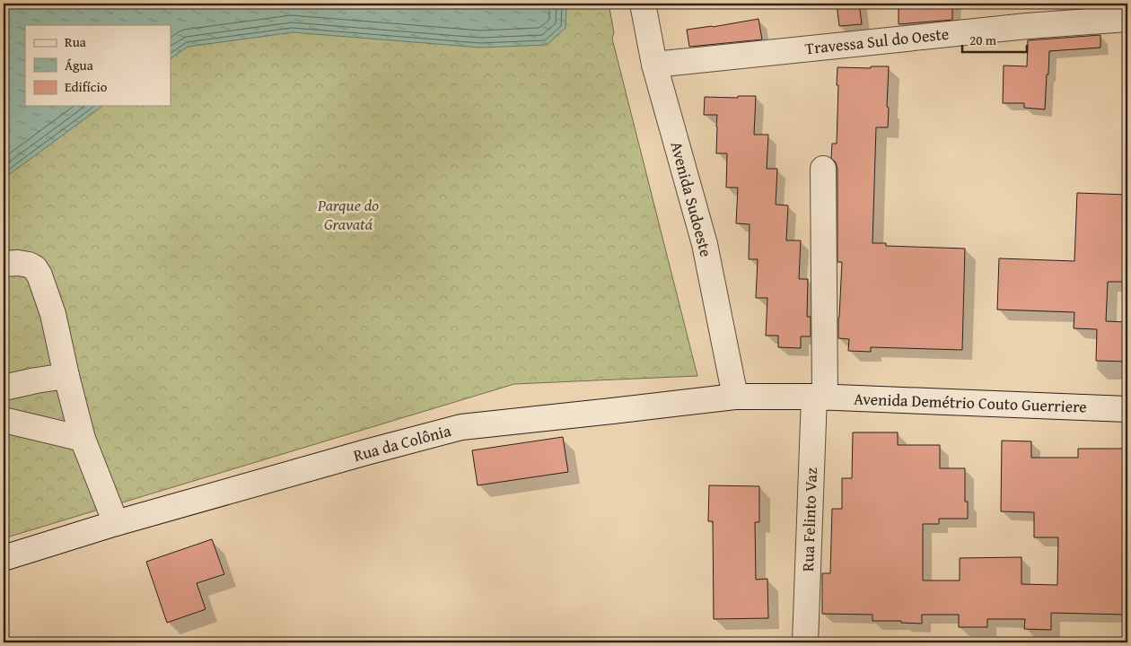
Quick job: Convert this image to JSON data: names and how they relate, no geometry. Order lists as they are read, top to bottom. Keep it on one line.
{"streets":{"street":["Travessa Sul do Oeste","Avenida Sudoeste","Avenida Demétrio Couto Guerriere","Rua da Colônia","Rua Felinto Vaz"]},"crossings":[["Travessa Sul do Oeste","Avenida Sudoeste"],["Avenida Sudoeste","Rua da Colônia"],["Avenida Demétrio Couto Guerriere","Rua da Colônia"],["Avenida Demétrio Couto Guerriere","Rua Felinto Vaz"],["Rua da Colônia","Rua Felinto Vaz"]],"parks":["Parque do Gravatá"],"legend":["Rua","Água","Edifício"],"scale_bar":"20 m"}
